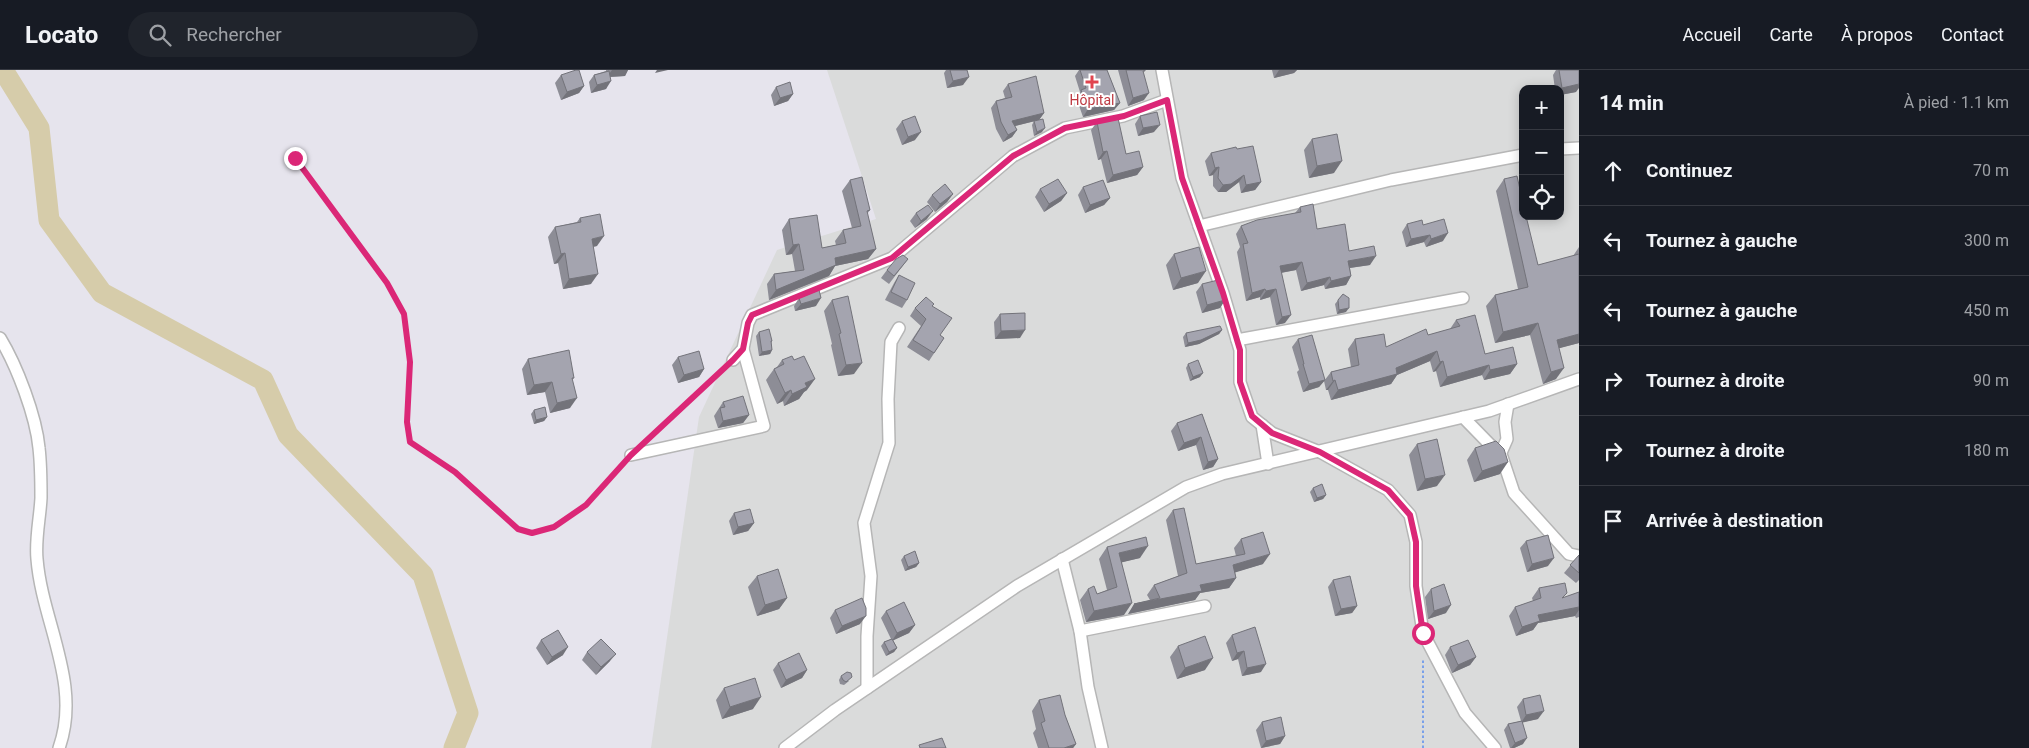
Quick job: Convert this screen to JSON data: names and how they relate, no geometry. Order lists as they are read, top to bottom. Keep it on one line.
{"places":{"health":["Hôpital"]},"page":{"header":"Locato","search":"Rechercher","nav":["Accueil","Carte","À propos","Contact"],"heading":["14 min","À pied · 1.1 km"],"map_buttons":["+","−"],"list":[["Continuez","70 m"],["Tournez à gauche","300 m"],["Tournez à gauche","450 m"],["Tournez à droite","90 m"],["Tournez à droite","180 m"],"Arrivée à destination"]}}
